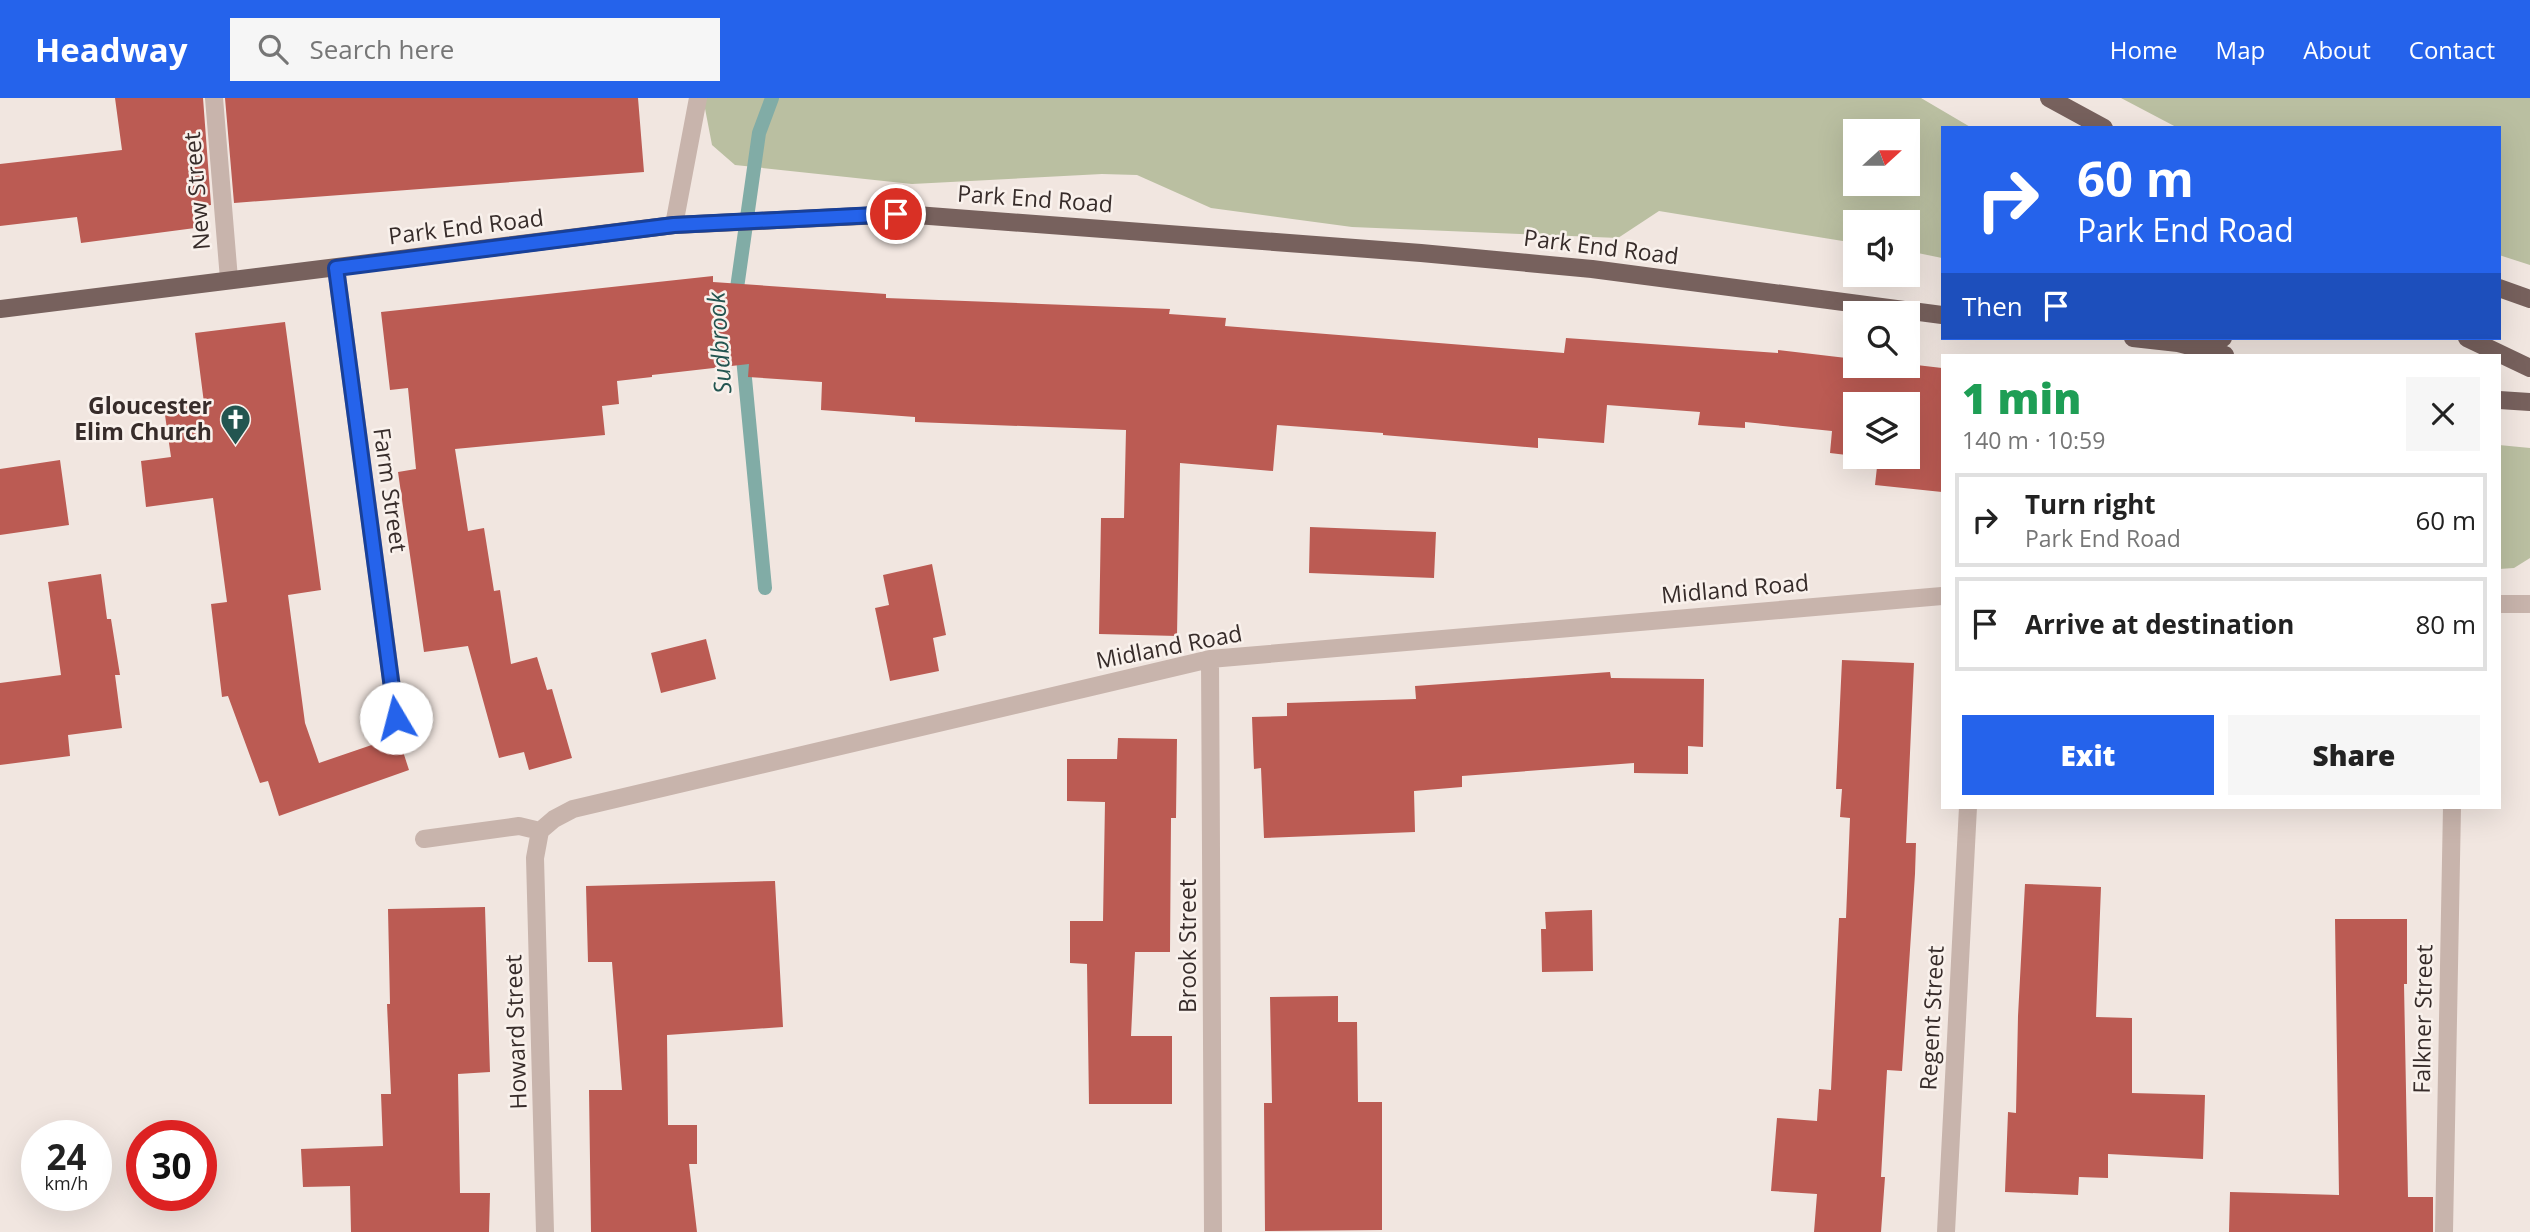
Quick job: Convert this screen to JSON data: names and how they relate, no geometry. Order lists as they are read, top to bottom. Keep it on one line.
{"streets":{"main road":["Park End Road"],"street":["New Street","Farm Street","Midland Road","Brook Street","Regent Street","Falkner Street","Howard Street"]},"crossings":[["New Street","Park End Road"],["Park End Road","Farm Street"],["Midland Road","Brook Street"],["Midland Road","Howard Street"]],"water":["Sudbrook"],"places":{"church":["Gloucester Elim Church"]},"north":"right","page":{"header":"Headway","search":"Search here","nav":["Home","Map","About","Contact"],"turn":["60 m","Park End Road"],"then":"Then","heading":["1 min","140 m · 10:59"],"list":[{"name":"Turn right","note":"Park End Road","value":"60 m"},{"name":"Arrive at destination","value":"80 m"}],"buttons":["Exit","Share"],"speed":"24 km/h","limit":"30"}}
